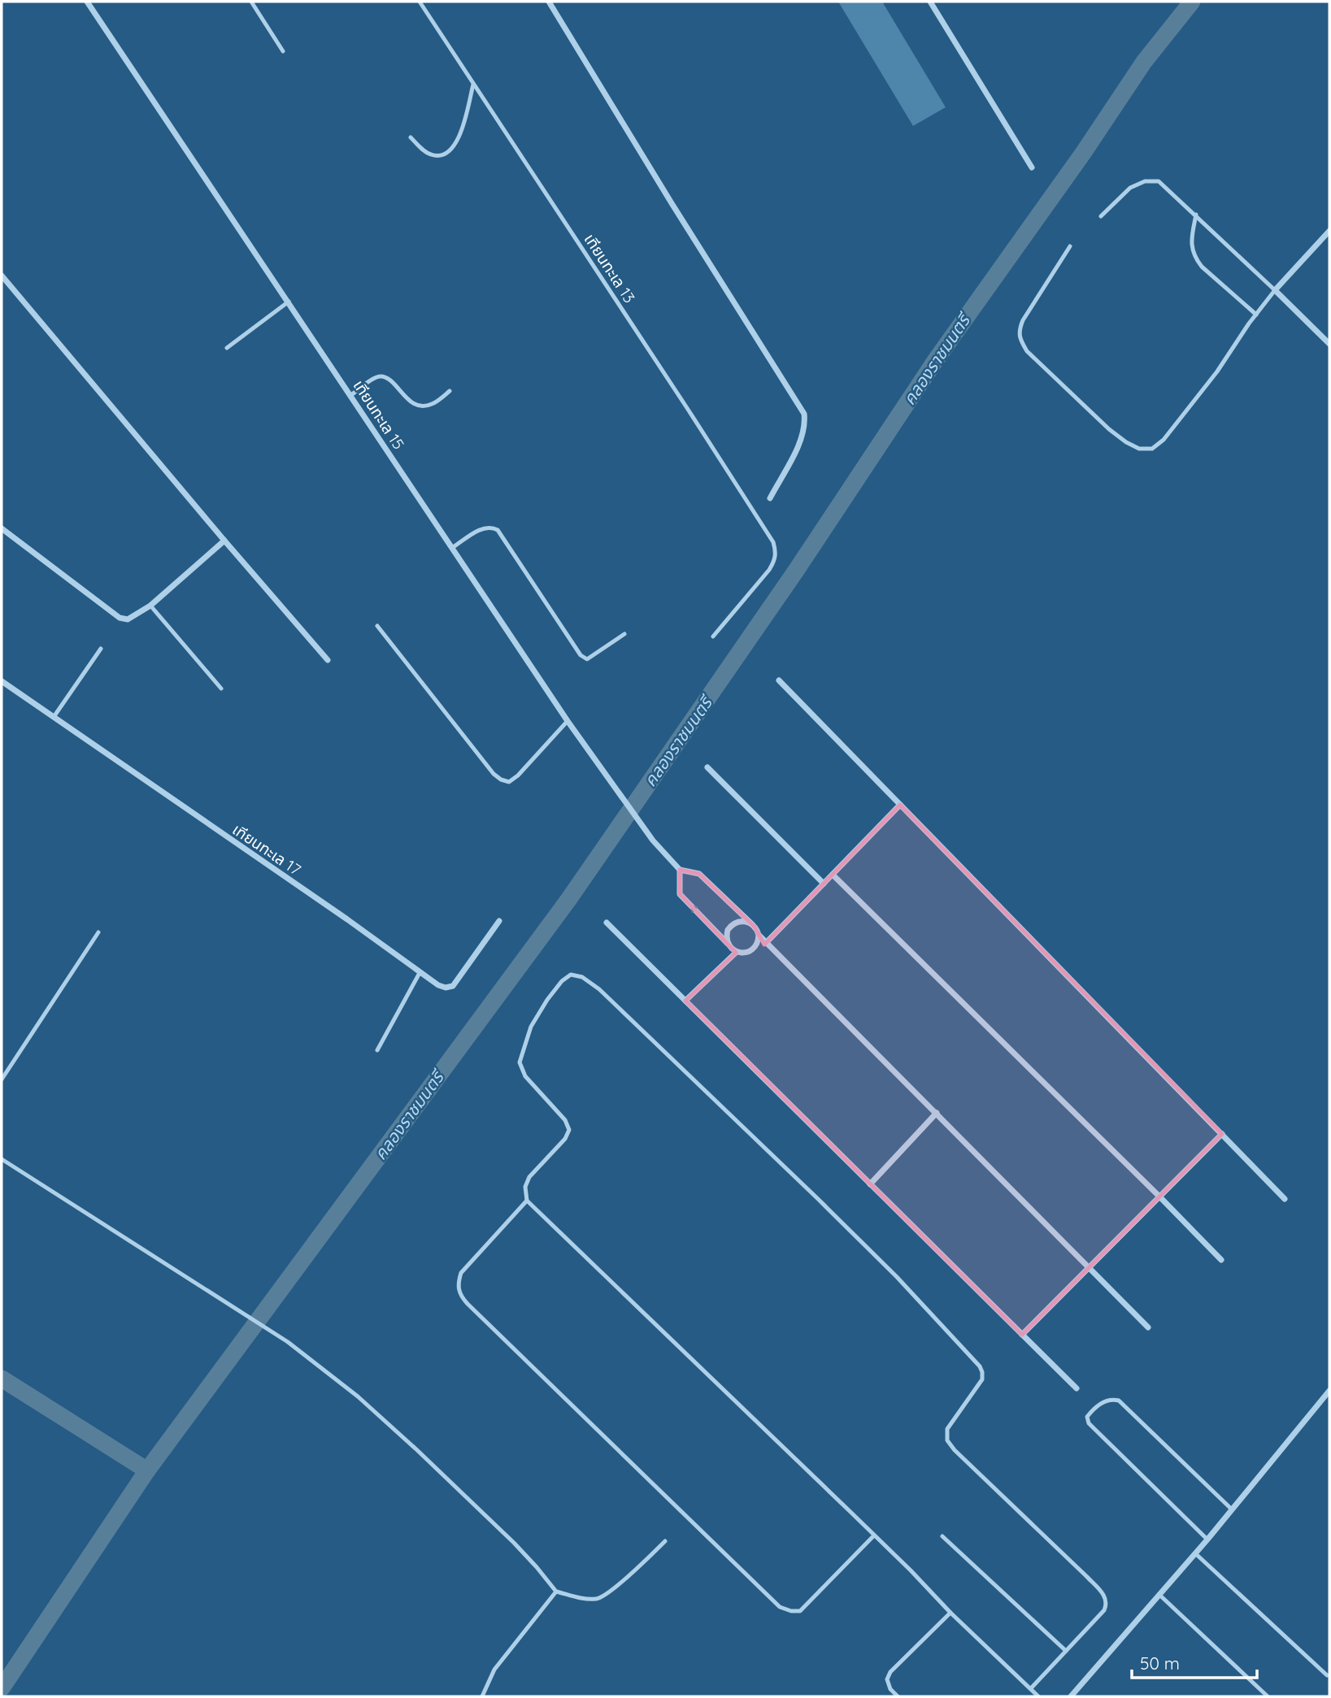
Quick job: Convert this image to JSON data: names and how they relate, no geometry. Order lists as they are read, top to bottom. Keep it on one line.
{"streets":{"street":["เทียนทะเล 15","เทียนทะเล 17"],"lane":["เทียนทะเล 13"]},"water":["คลองราชมนตรี"],"scale_bar":"50 m"}
